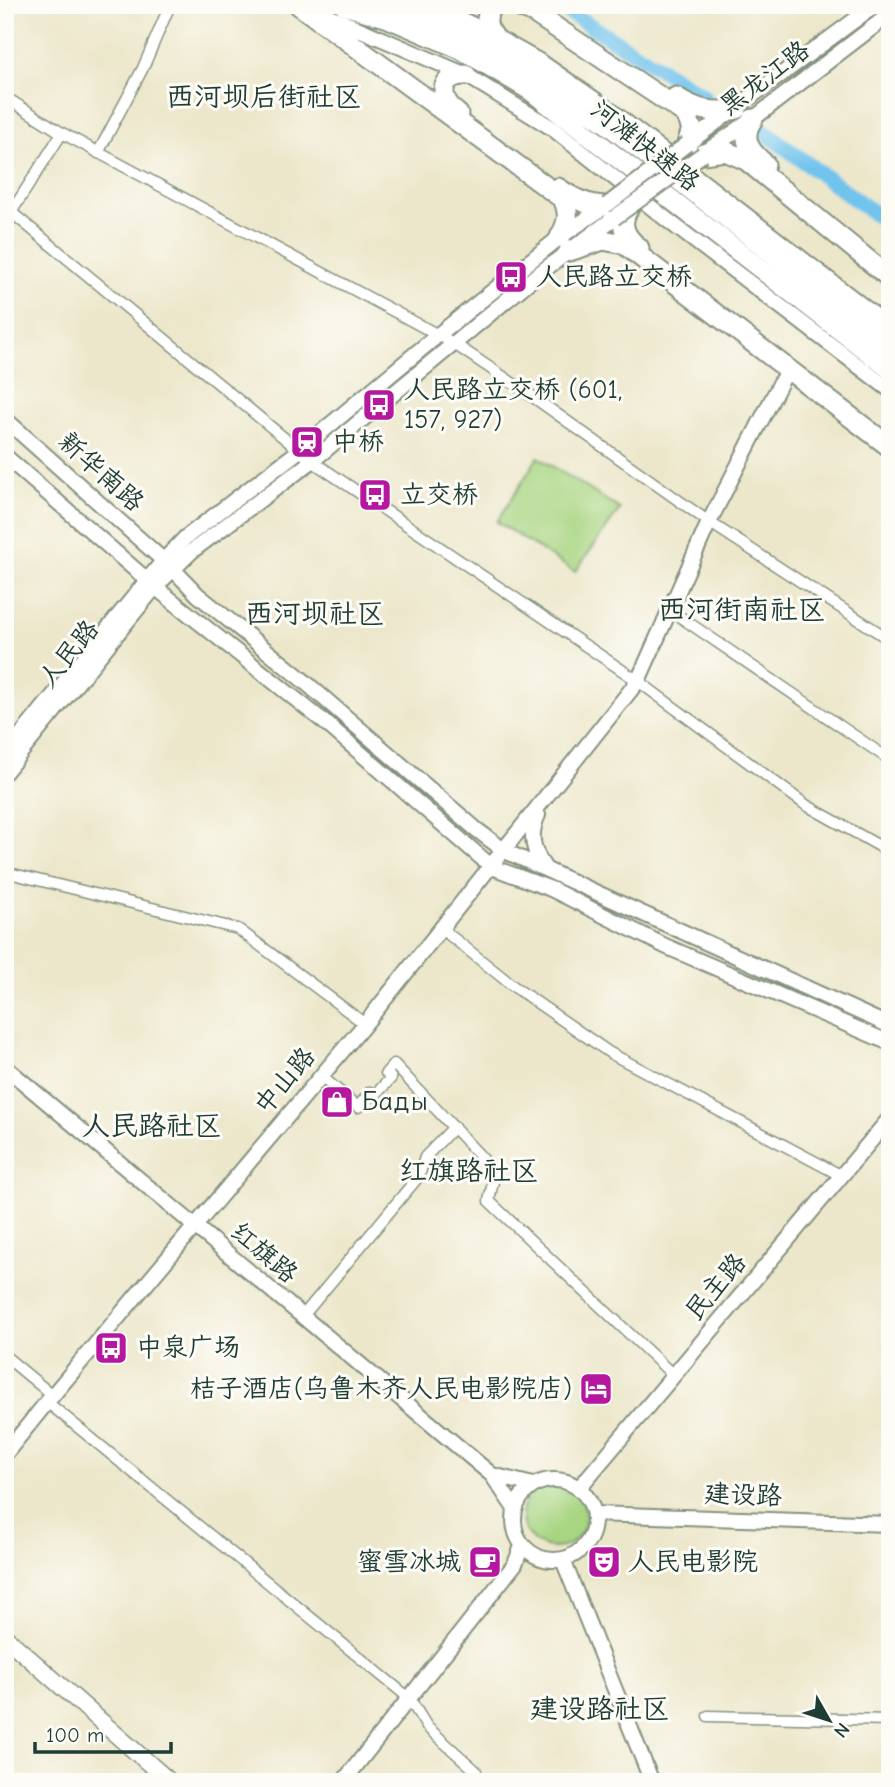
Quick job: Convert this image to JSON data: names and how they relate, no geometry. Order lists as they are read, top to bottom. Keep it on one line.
{"streets":{"highway":["河滩快速路"],"main road":["黑龙江路","新华南路","人民路","中山路","红旗路","民主路","建设路"]},"crossings":[["新华南路","人民路"],["新华南路","中山路"],["中山路","红旗路"],["民主路","建设路"]],"districts":["西河坝后街社区","西河街南社区","西河坝社区","人民路社区","红旗路社区","建设路社区"],"places":{"bus stop":["人民路立交桥","人民路立交桥 (601, 157, 927)","立交桥","中泉广场"],"station":["中桥"],"shop":["Бады"],"hotel":["桔子酒店(乌鲁木齐人民电影院店)"],"cafe":["蜜雪冰城"],"theatre":["人民电影院"]},"scale_bar":"100 m","north":"bottom right"}
